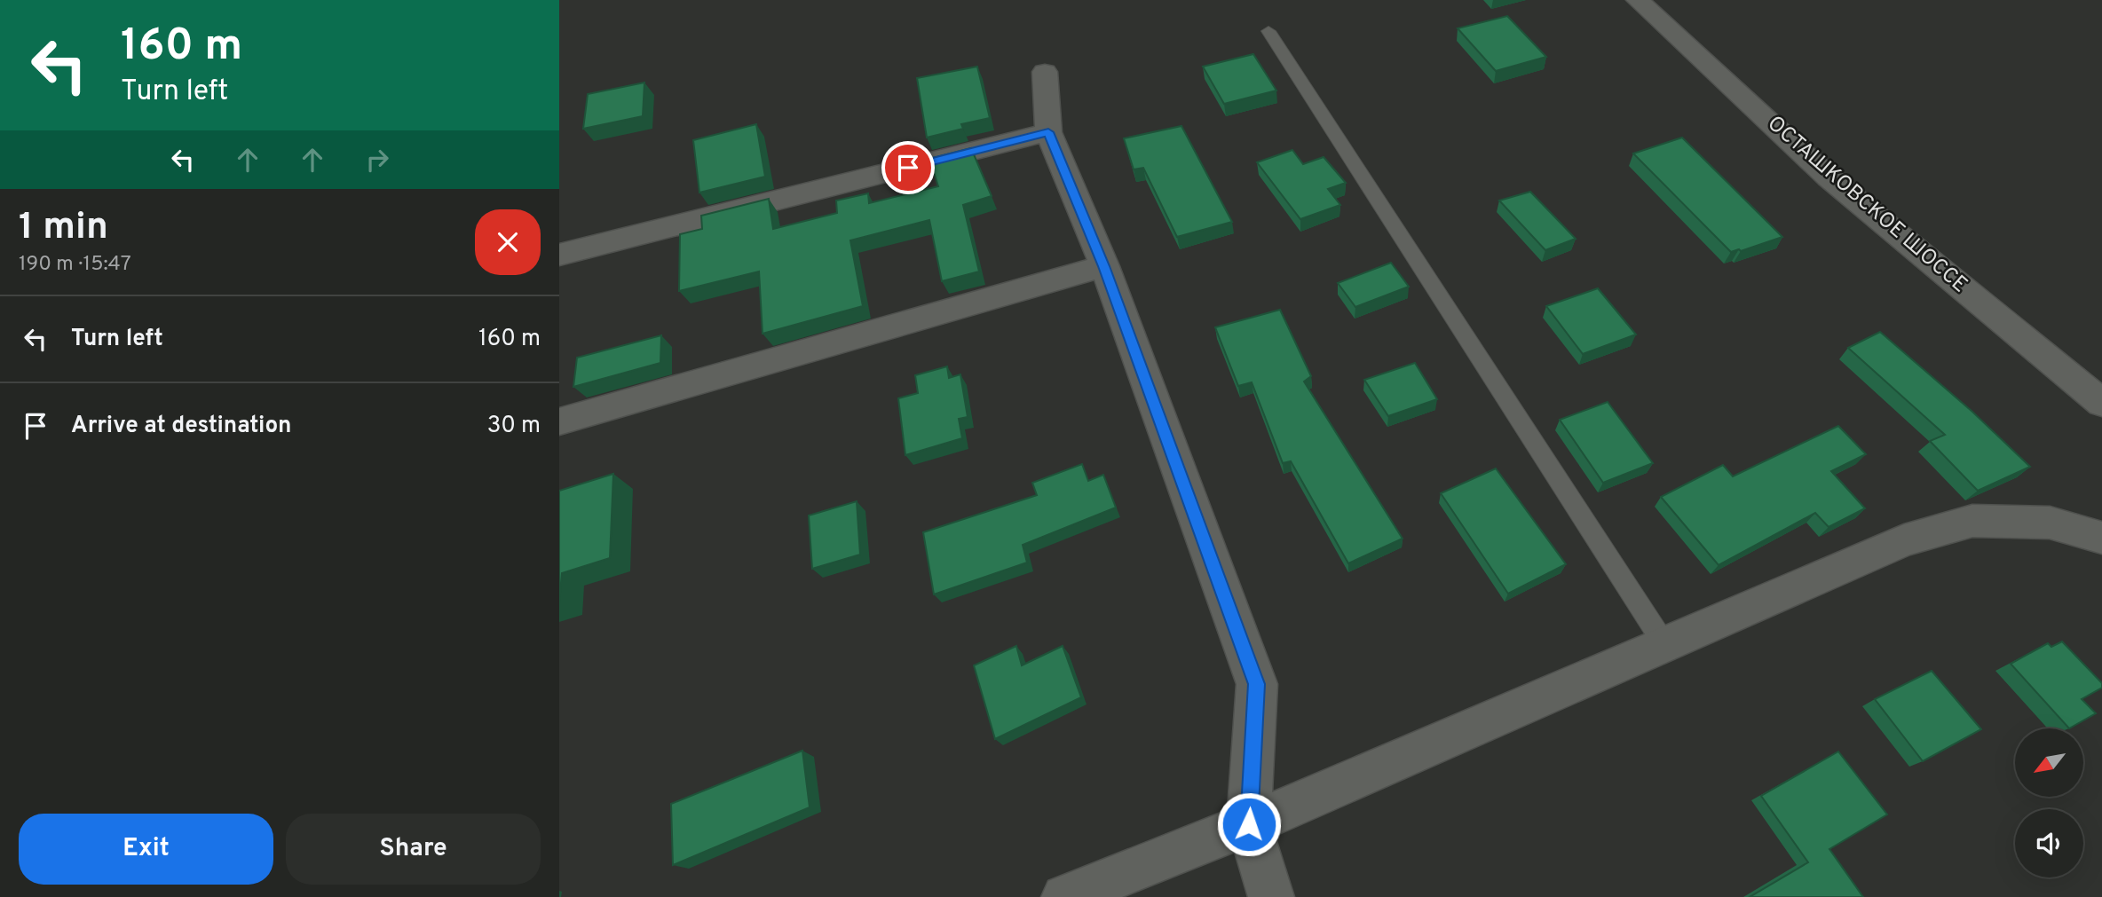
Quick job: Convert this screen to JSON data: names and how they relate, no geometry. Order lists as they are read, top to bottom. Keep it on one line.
{"streets":{"street":["ОСТАШКОВСКОЕ ШОССЕ"]},"north":"bottom left","page":{"turn":["160 m","Turn left"],"heading":["1 min","190 m · 15:47"],"list":[{"name":"Turn left","value":"160 m"},{"name":"Arrive at destination","value":"30 m"}],"buttons":["Exit","Share"]}}
